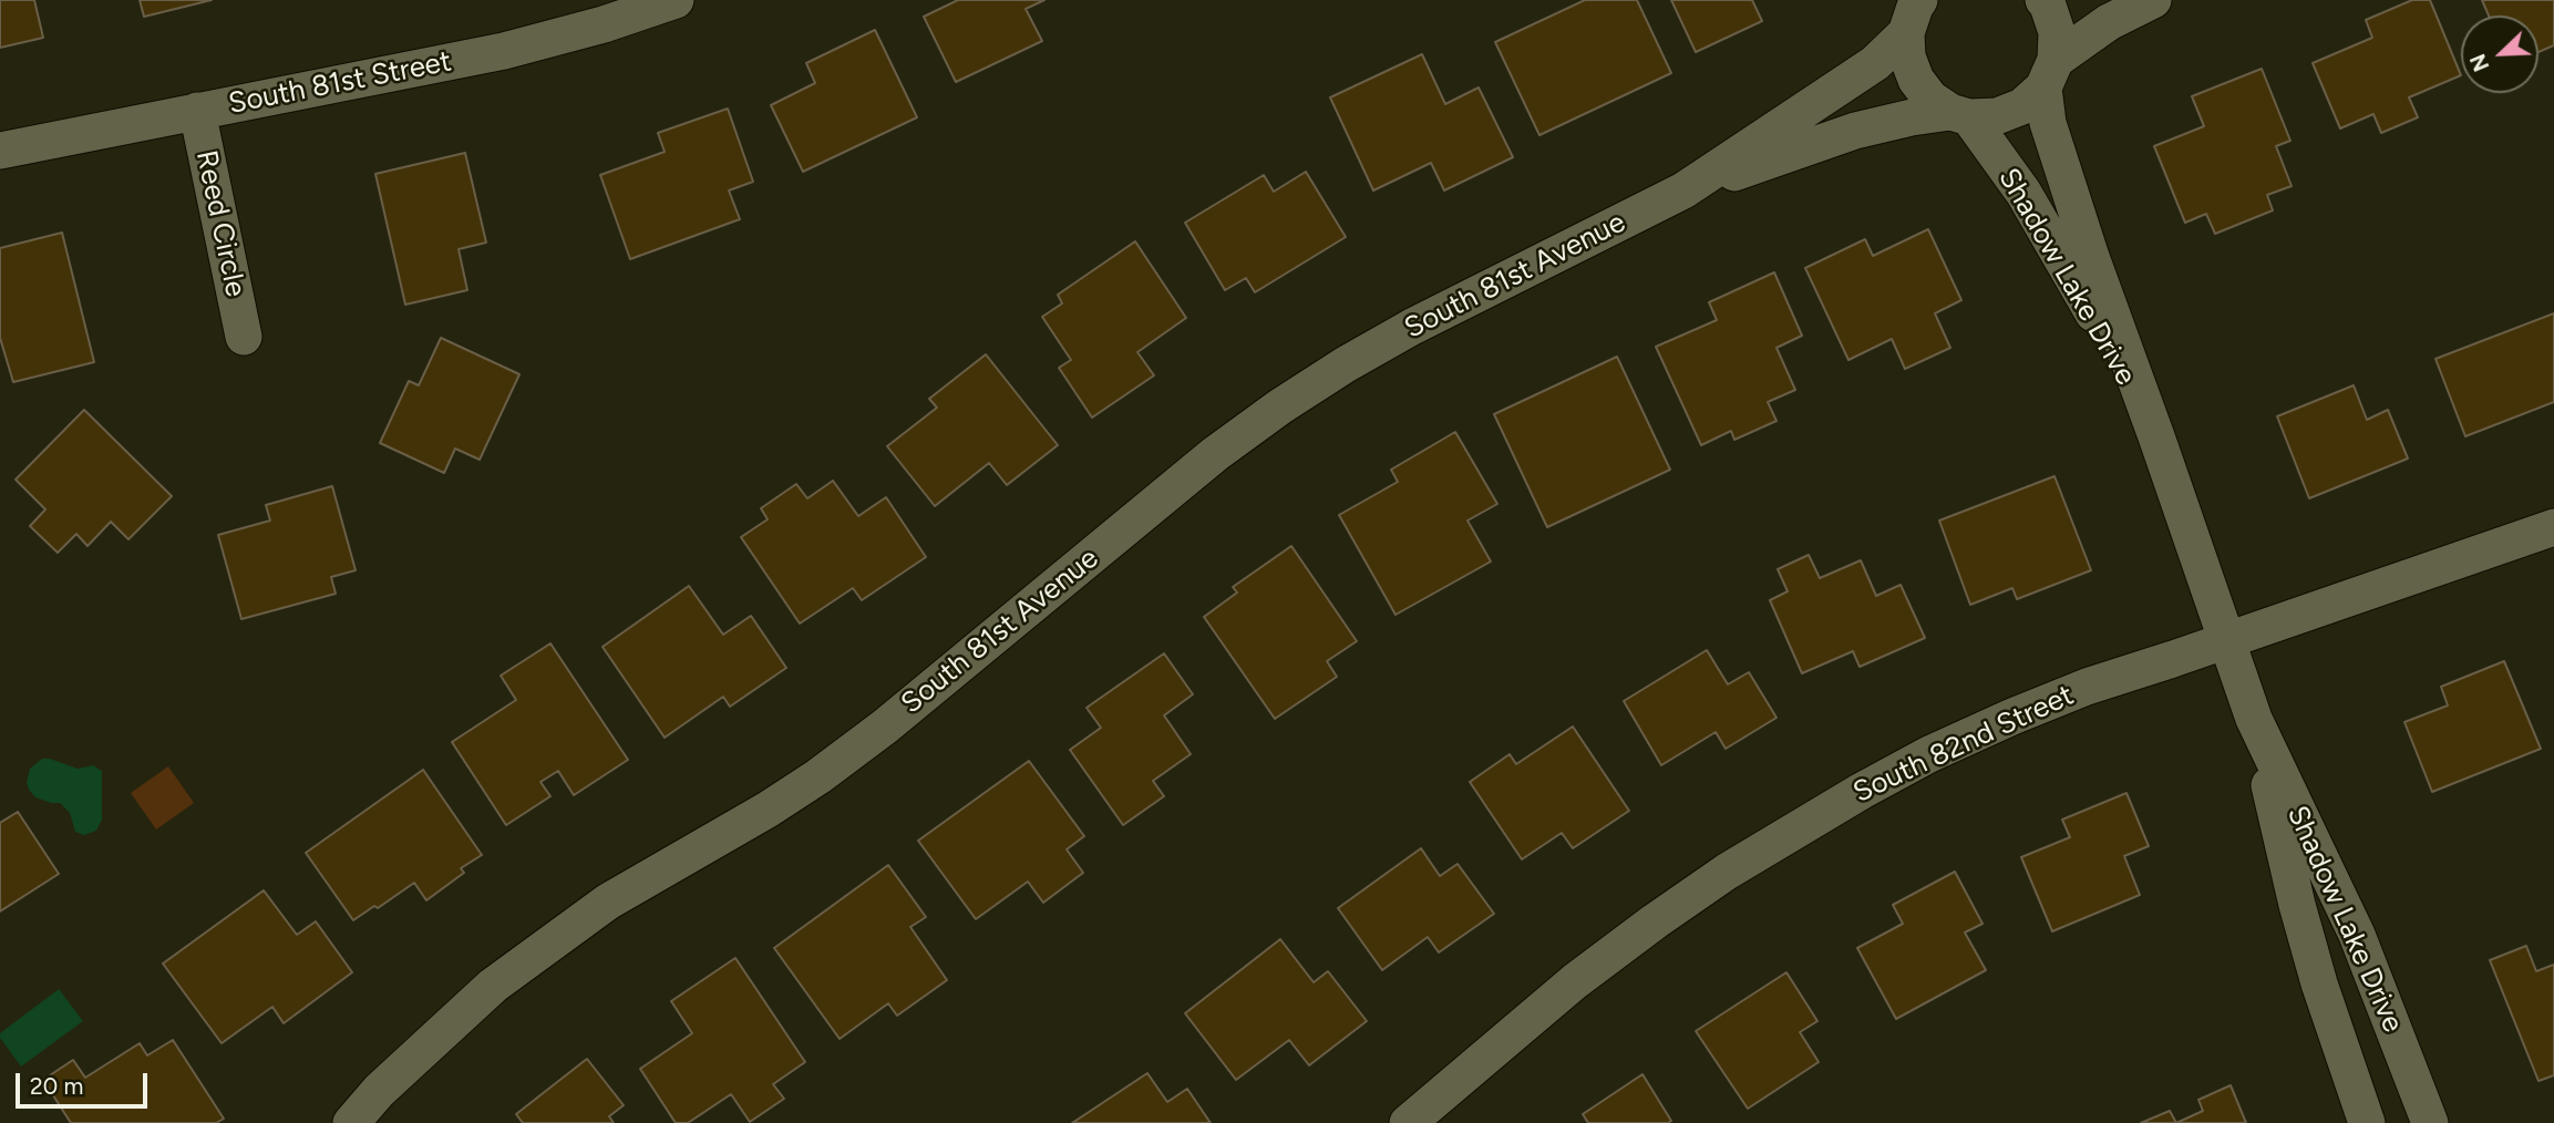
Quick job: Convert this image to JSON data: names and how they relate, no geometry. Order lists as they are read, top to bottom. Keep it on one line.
{"streets":{"street":["South 81st Street","Reed Circle","South 81st Avenue","Shadow Lake Drive","South 82nd Street"]},"crossings":[["South 81st Street","Reed Circle"],["South 81st Avenue","Shadow Lake Drive"],["Shadow Lake Drive","South 82nd Street"]],"scale_bar":"20 m","north":"bottom left"}
